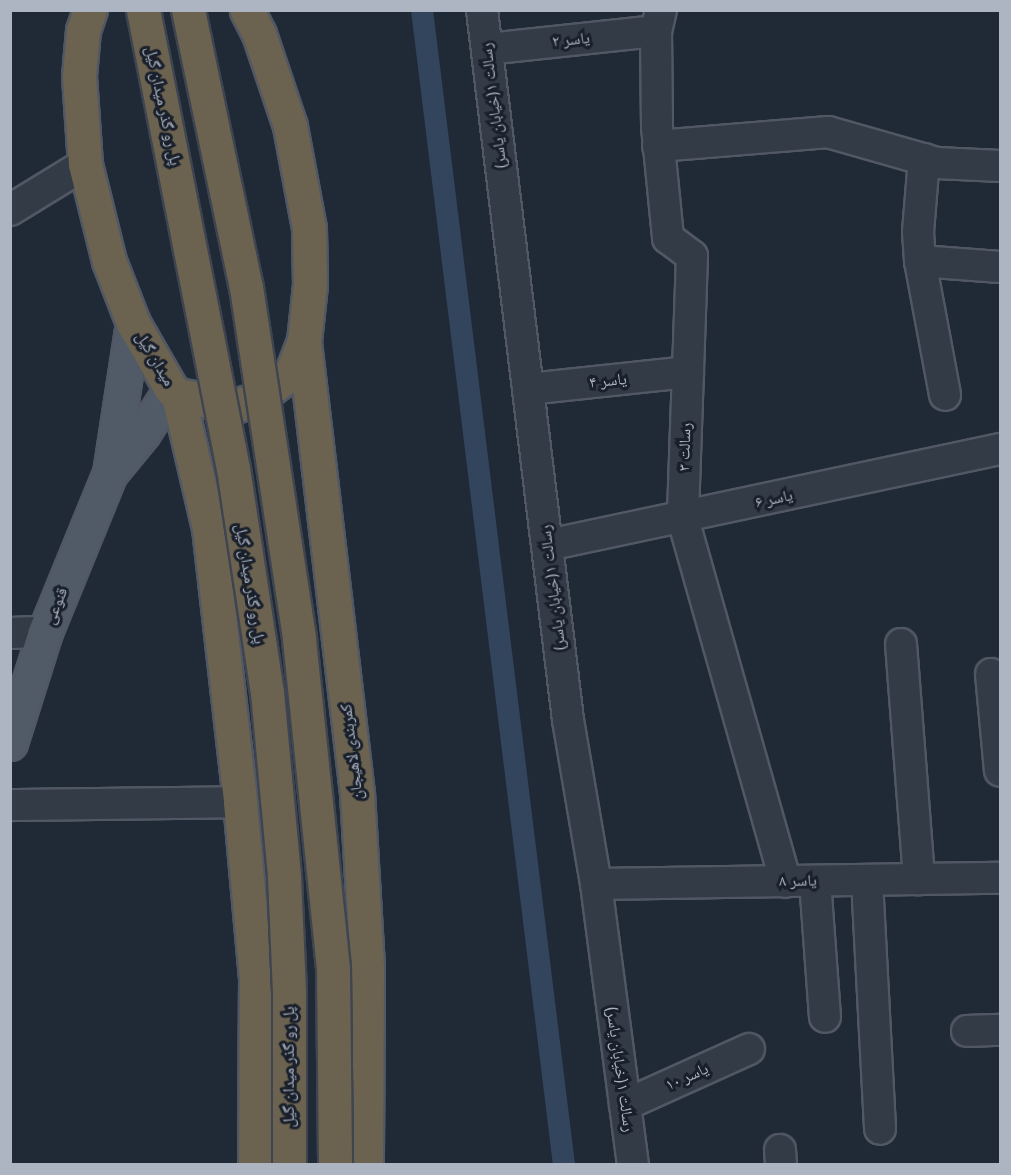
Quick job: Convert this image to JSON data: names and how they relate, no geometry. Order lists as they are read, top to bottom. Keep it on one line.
{"streets":{"highway":["پل رو گذر میدان گیل","میدان گیل","کمربندی لاهیجان"],"main road":["قنوعی"],"street":["یاسر ۲","رسالت ۱(خیابان یاسر)","یاسر ۴","رسالت ۳","یاسر ۶","یاسر ۸","یاسر ۱۰"]},"crossings":[["یاسر ۲","رسالت ۱(خیابان یاسر)"],["یاسر ۲","رسالت ۳"],["رسالت ۱(خیابان یاسر)","یاسر ۴"],["رسالت ۱(خیابان یاسر)","یاسر ۶"],["رسالت ۱(خیابان یاسر)","یاسر ۸"],["رسالت ۱(خیابان یاسر)","یاسر ۱۰"],["میدان گیل","قنوعی"],["میدان گیل","کمربندی لاهیجان"],["یاسر ۴","رسالت ۳"],["رسالت ۳","یاسر ۶"],["رسالت ۳","یاسر ۸"]]}
